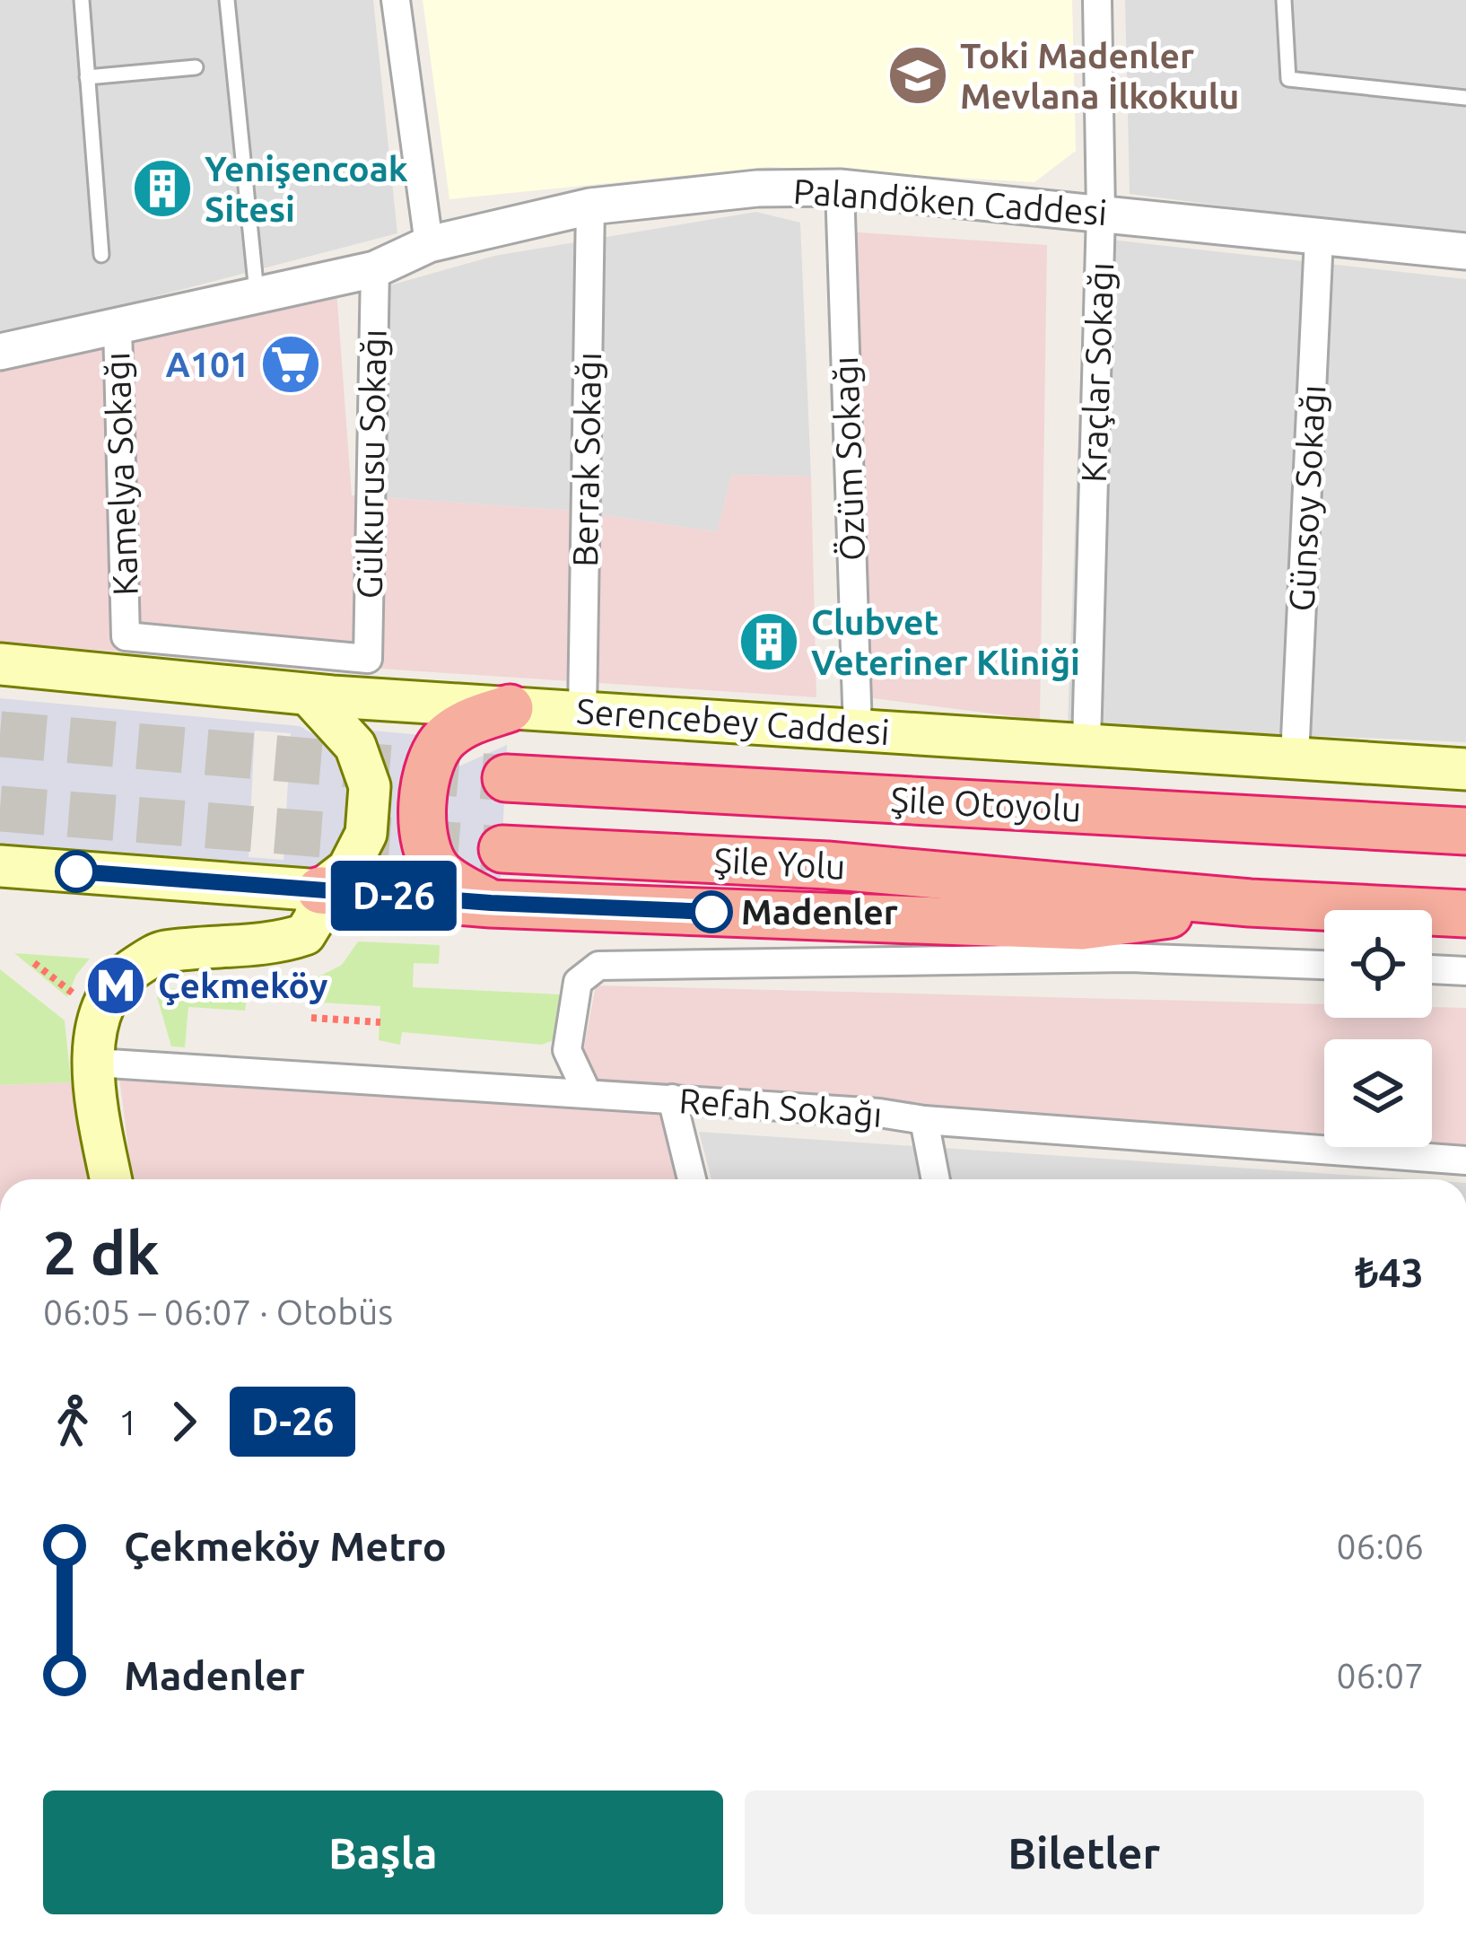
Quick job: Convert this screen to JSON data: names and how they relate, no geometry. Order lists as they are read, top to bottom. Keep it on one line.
{"streets":{"highway":["Şile Otoyolu","Şile Yolu"],"main road":["Serencebey Caddesi"],"street":["Palandöken Caddesi","Kraçlar Sokağı","Özüm Sokağı","Berrak Sokağı","Gülkurusu Sokağı","Kamelya Sokağı","Günsoy Sokağı","Refah Sokağı"]},"crossings":[["Palandöken Caddesi","Kraçlar Sokağı"],["Palandöken Caddesi","Özüm Sokağı"],["Palandöken Caddesi","Berrak Sokağı"],["Palandöken Caddesi","Gülkurusu Sokağı"],["Palandöken Caddesi","Kamelya Sokağı"],["Palandöken Caddesi","Günsoy Sokağı"],["Kraçlar Sokağı","Serencebey Caddesi"],["Özüm Sokağı","Serencebey Caddesi"],["Berrak Sokağı","Serencebey Caddesi"],["Gülkurusu Sokağı","Kamelya Sokağı"],["Günsoy Sokağı","Serencebey Caddesi"]],"places":{"school or university":["Toki Madenler Mevlana İlkokulu"],"building":["Yenişencoak Sitesi","Clubvet Veteriner Kliniği"],"supermarket":["A101"],"other":["Madenler"],"metro station":["Çekmeköy"]},"lines":["bus line D-26"],"page":{"on_map":"D-26","heading":["2 dk","06:05 – 06:07 · Otobüs","₺43"],"legs":["1","D-26"],"list":[{"name":"Çekmeköy Metro","value":"06:06"},{"name":"Madenler","value":"06:07"}],"buttons":["Başla","Biletler"]}}
